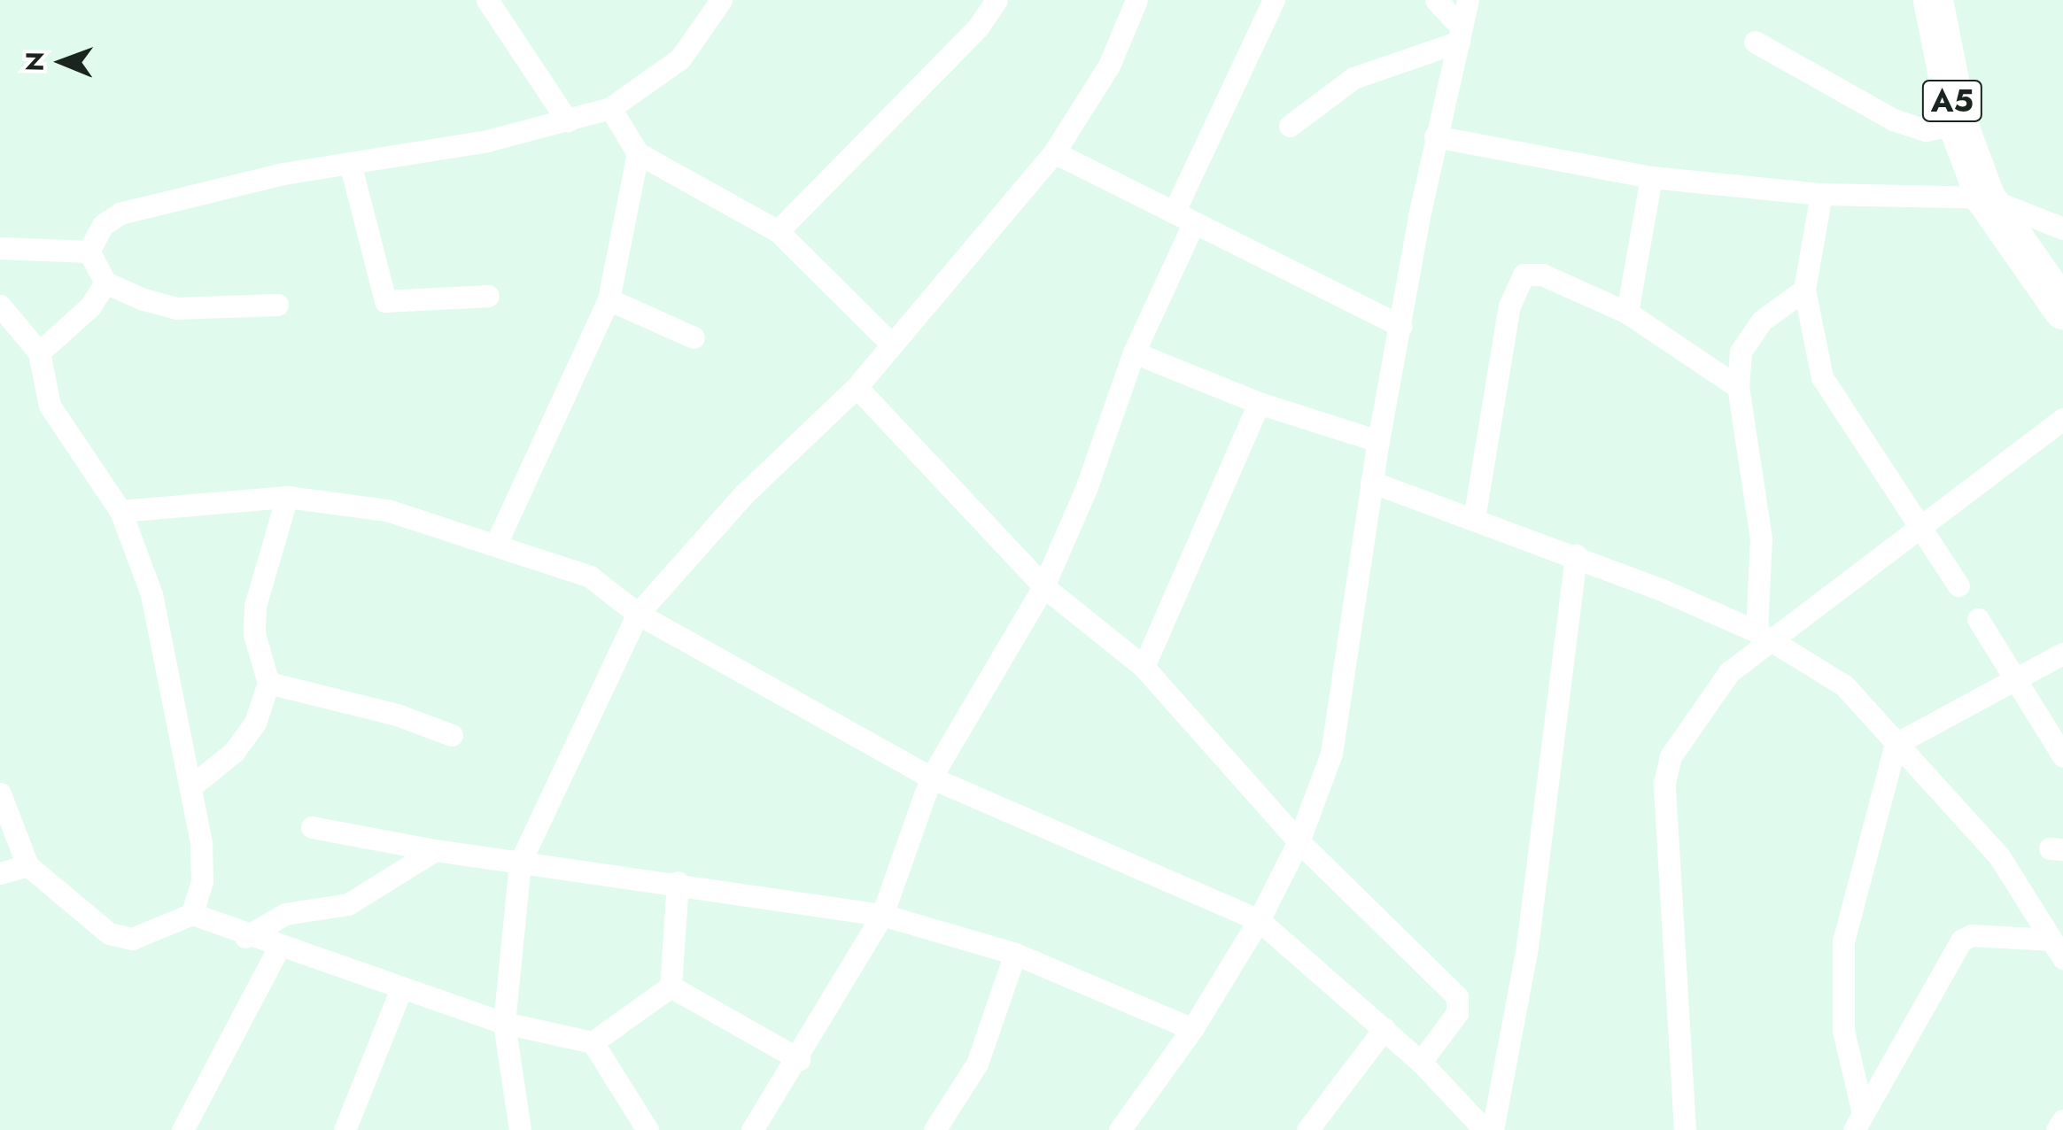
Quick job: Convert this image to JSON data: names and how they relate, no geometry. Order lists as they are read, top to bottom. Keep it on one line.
{"streets":{"highway":["A5"]},"north":"left"}
